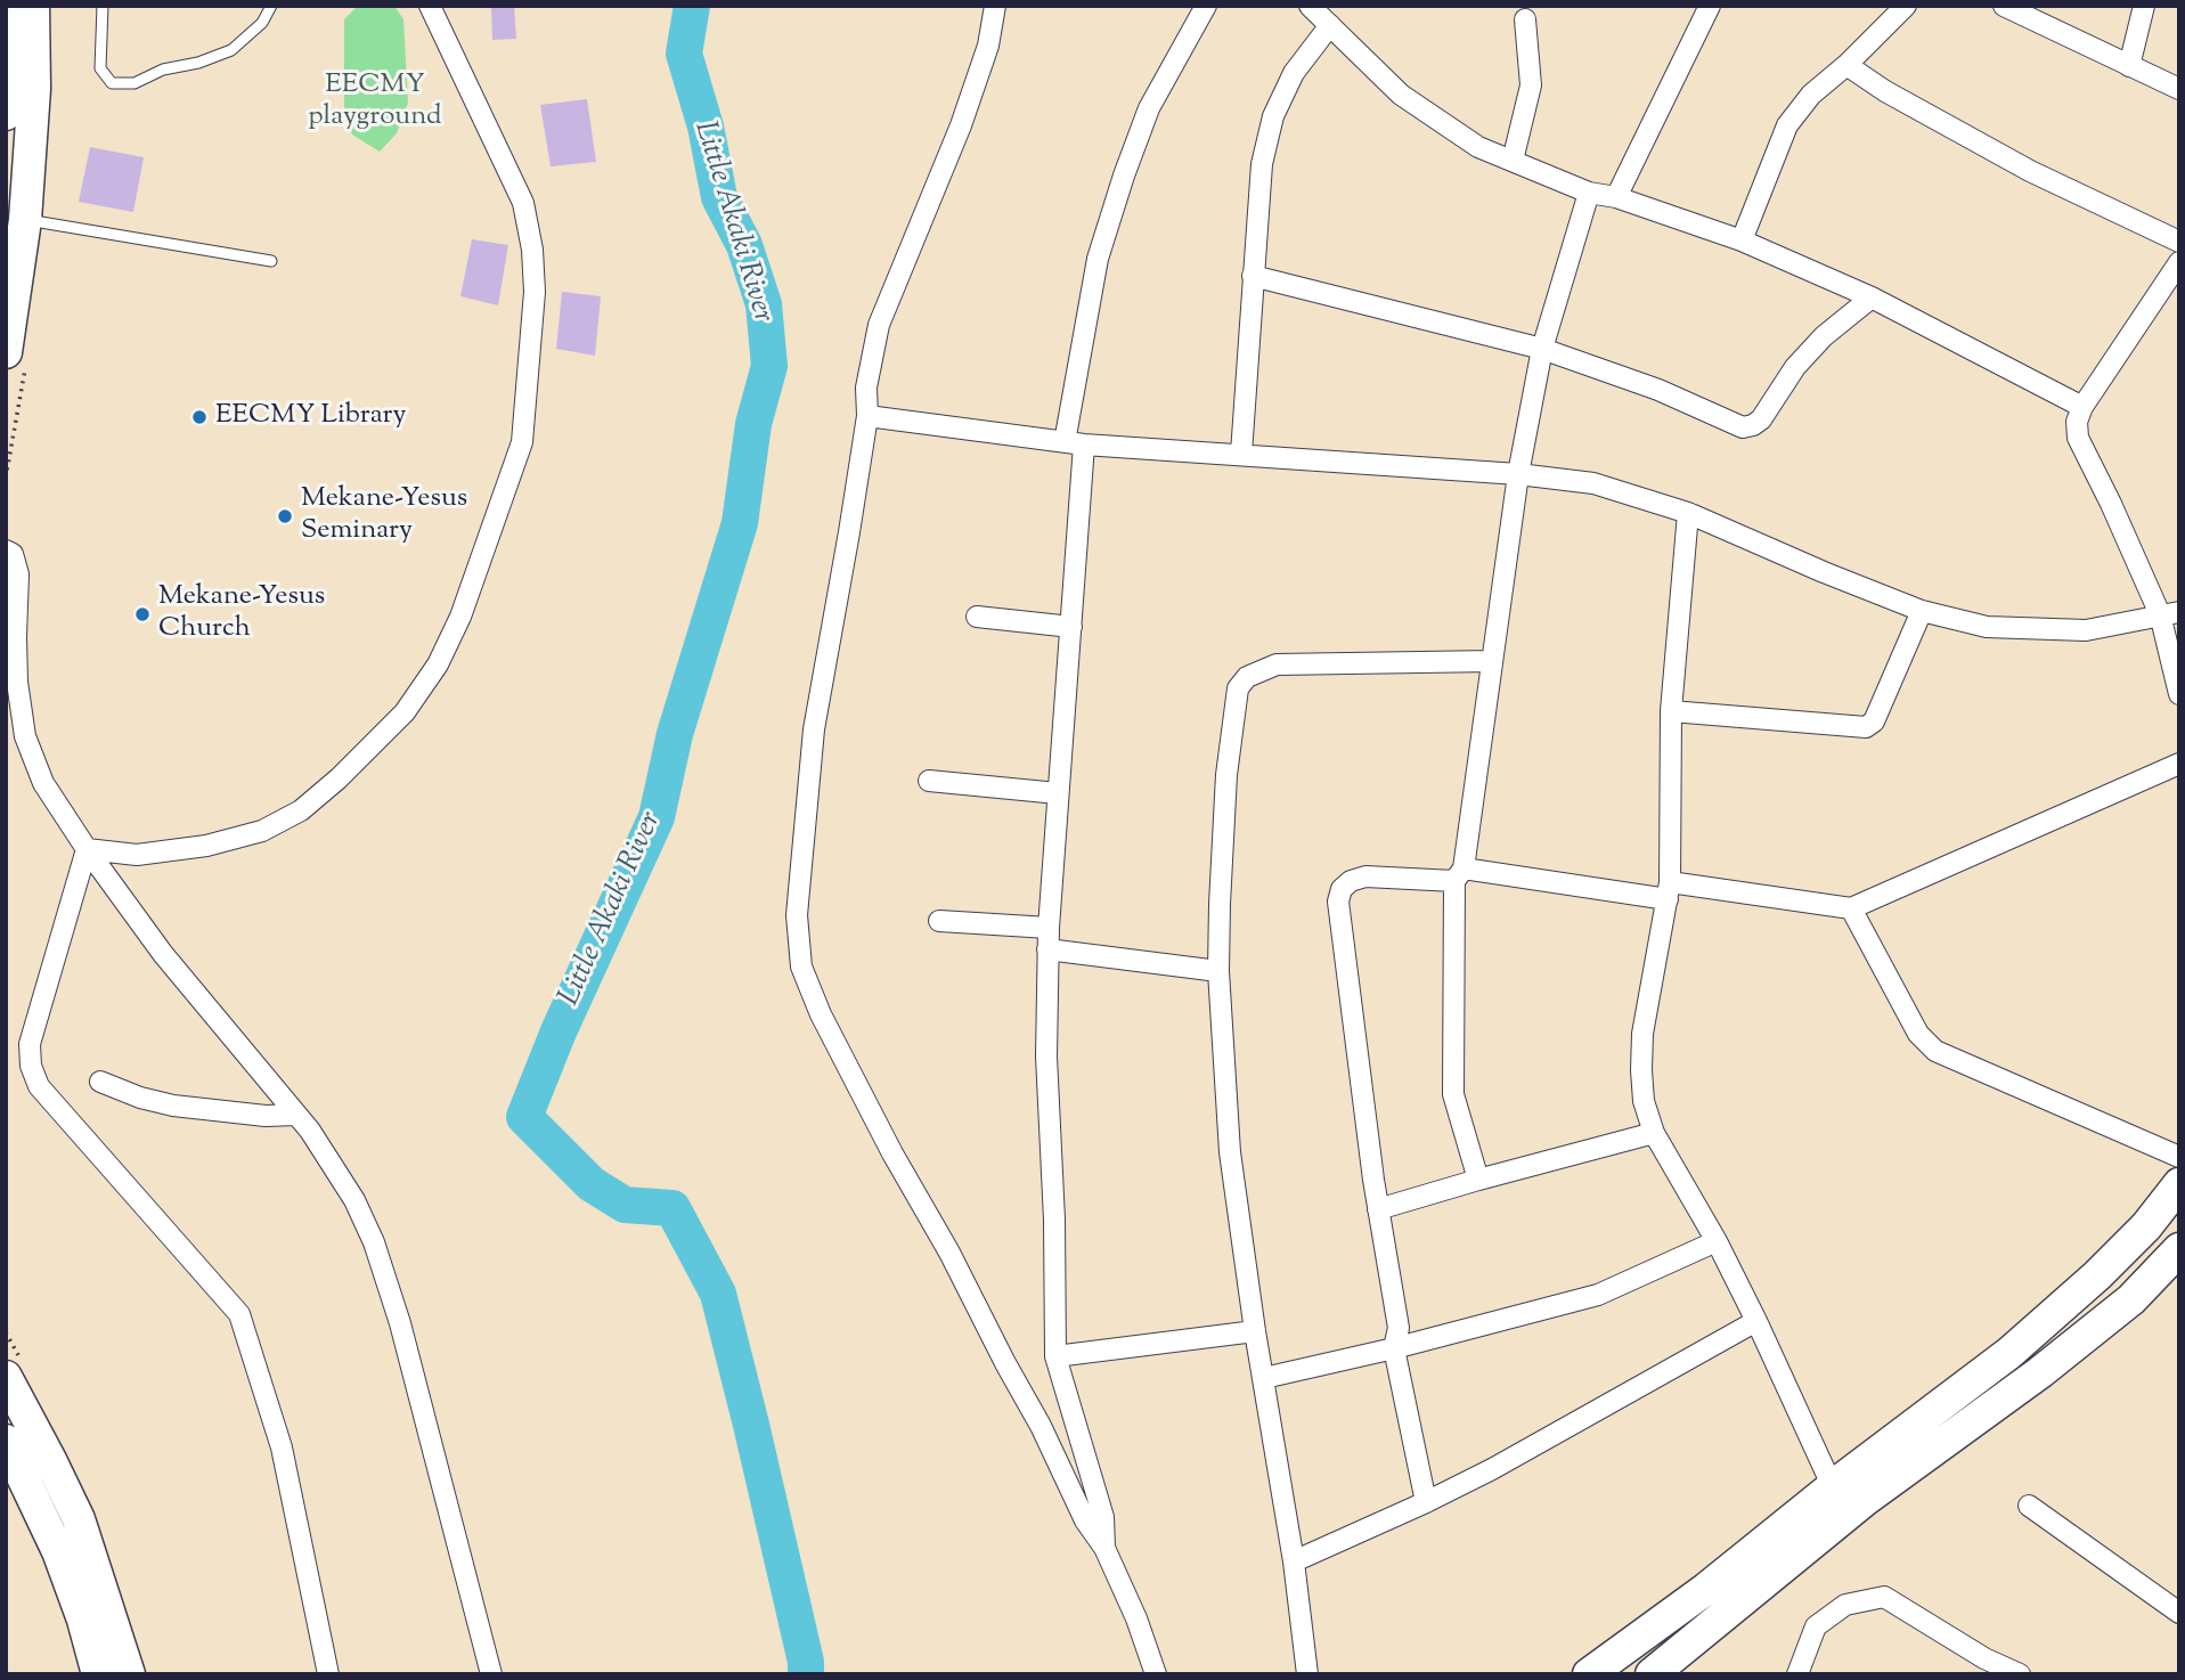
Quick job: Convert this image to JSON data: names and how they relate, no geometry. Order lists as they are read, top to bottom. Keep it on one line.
{"water":["Little Akaki River"],"parks":["EECMY playground"],"places":["EECMY Library","Mekane-Yesus Seminary","Mekane-Yesus Church"]}
